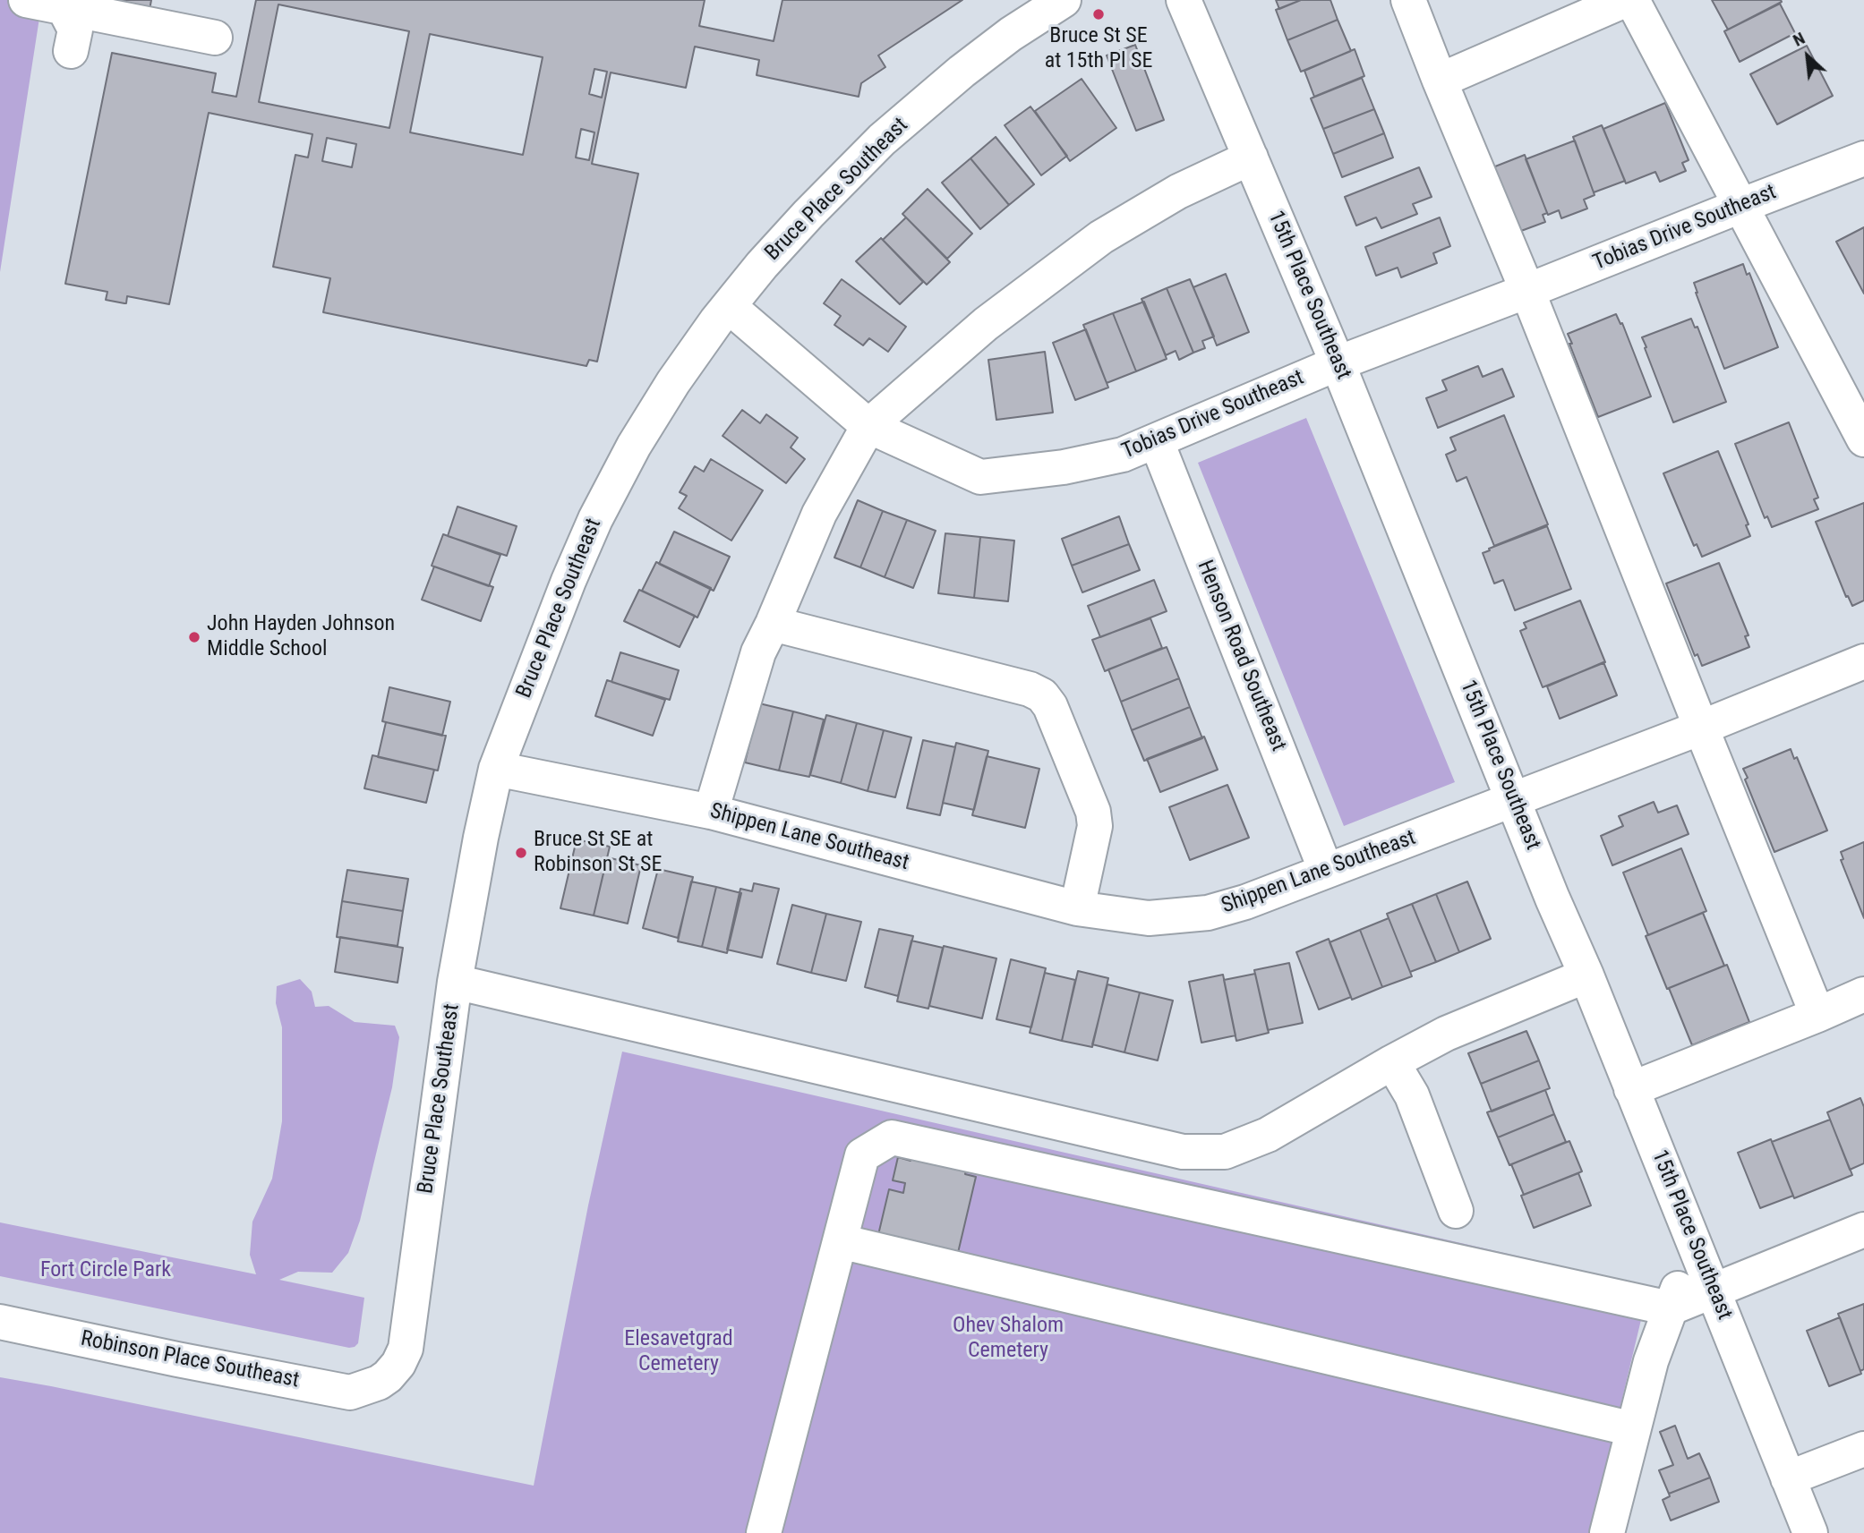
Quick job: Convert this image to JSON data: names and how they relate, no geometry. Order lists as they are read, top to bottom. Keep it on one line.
{"streets":{"street":["Bruce Place Southeast","Tobias Drive Southeast","15th Place Southeast","Henson Road Southeast","Shippen Lane Southeast","Robinson Place Southeast"]},"crossings":[["Bruce Place Southeast","Tobias Drive Southeast"],["Bruce Place Southeast","Shippen Lane Southeast"],["Bruce Place Southeast","Robinson Place Southeast"],["Tobias Drive Southeast","15th Place Southeast"],["Tobias Drive Southeast","Henson Road Southeast"],["15th Place Southeast","Shippen Lane Southeast"],["Henson Road Southeast","Shippen Lane Southeast"]],"parks":["Fort Circle Park","Ohev Shalom Cemetery","Elesavetgrad Cemetery"],"places":["Bruce St SE at 15th Pl SE","John Hayden Johnson Middle School","Bruce St SE at Robinson St SE"],"north":"top left"}
